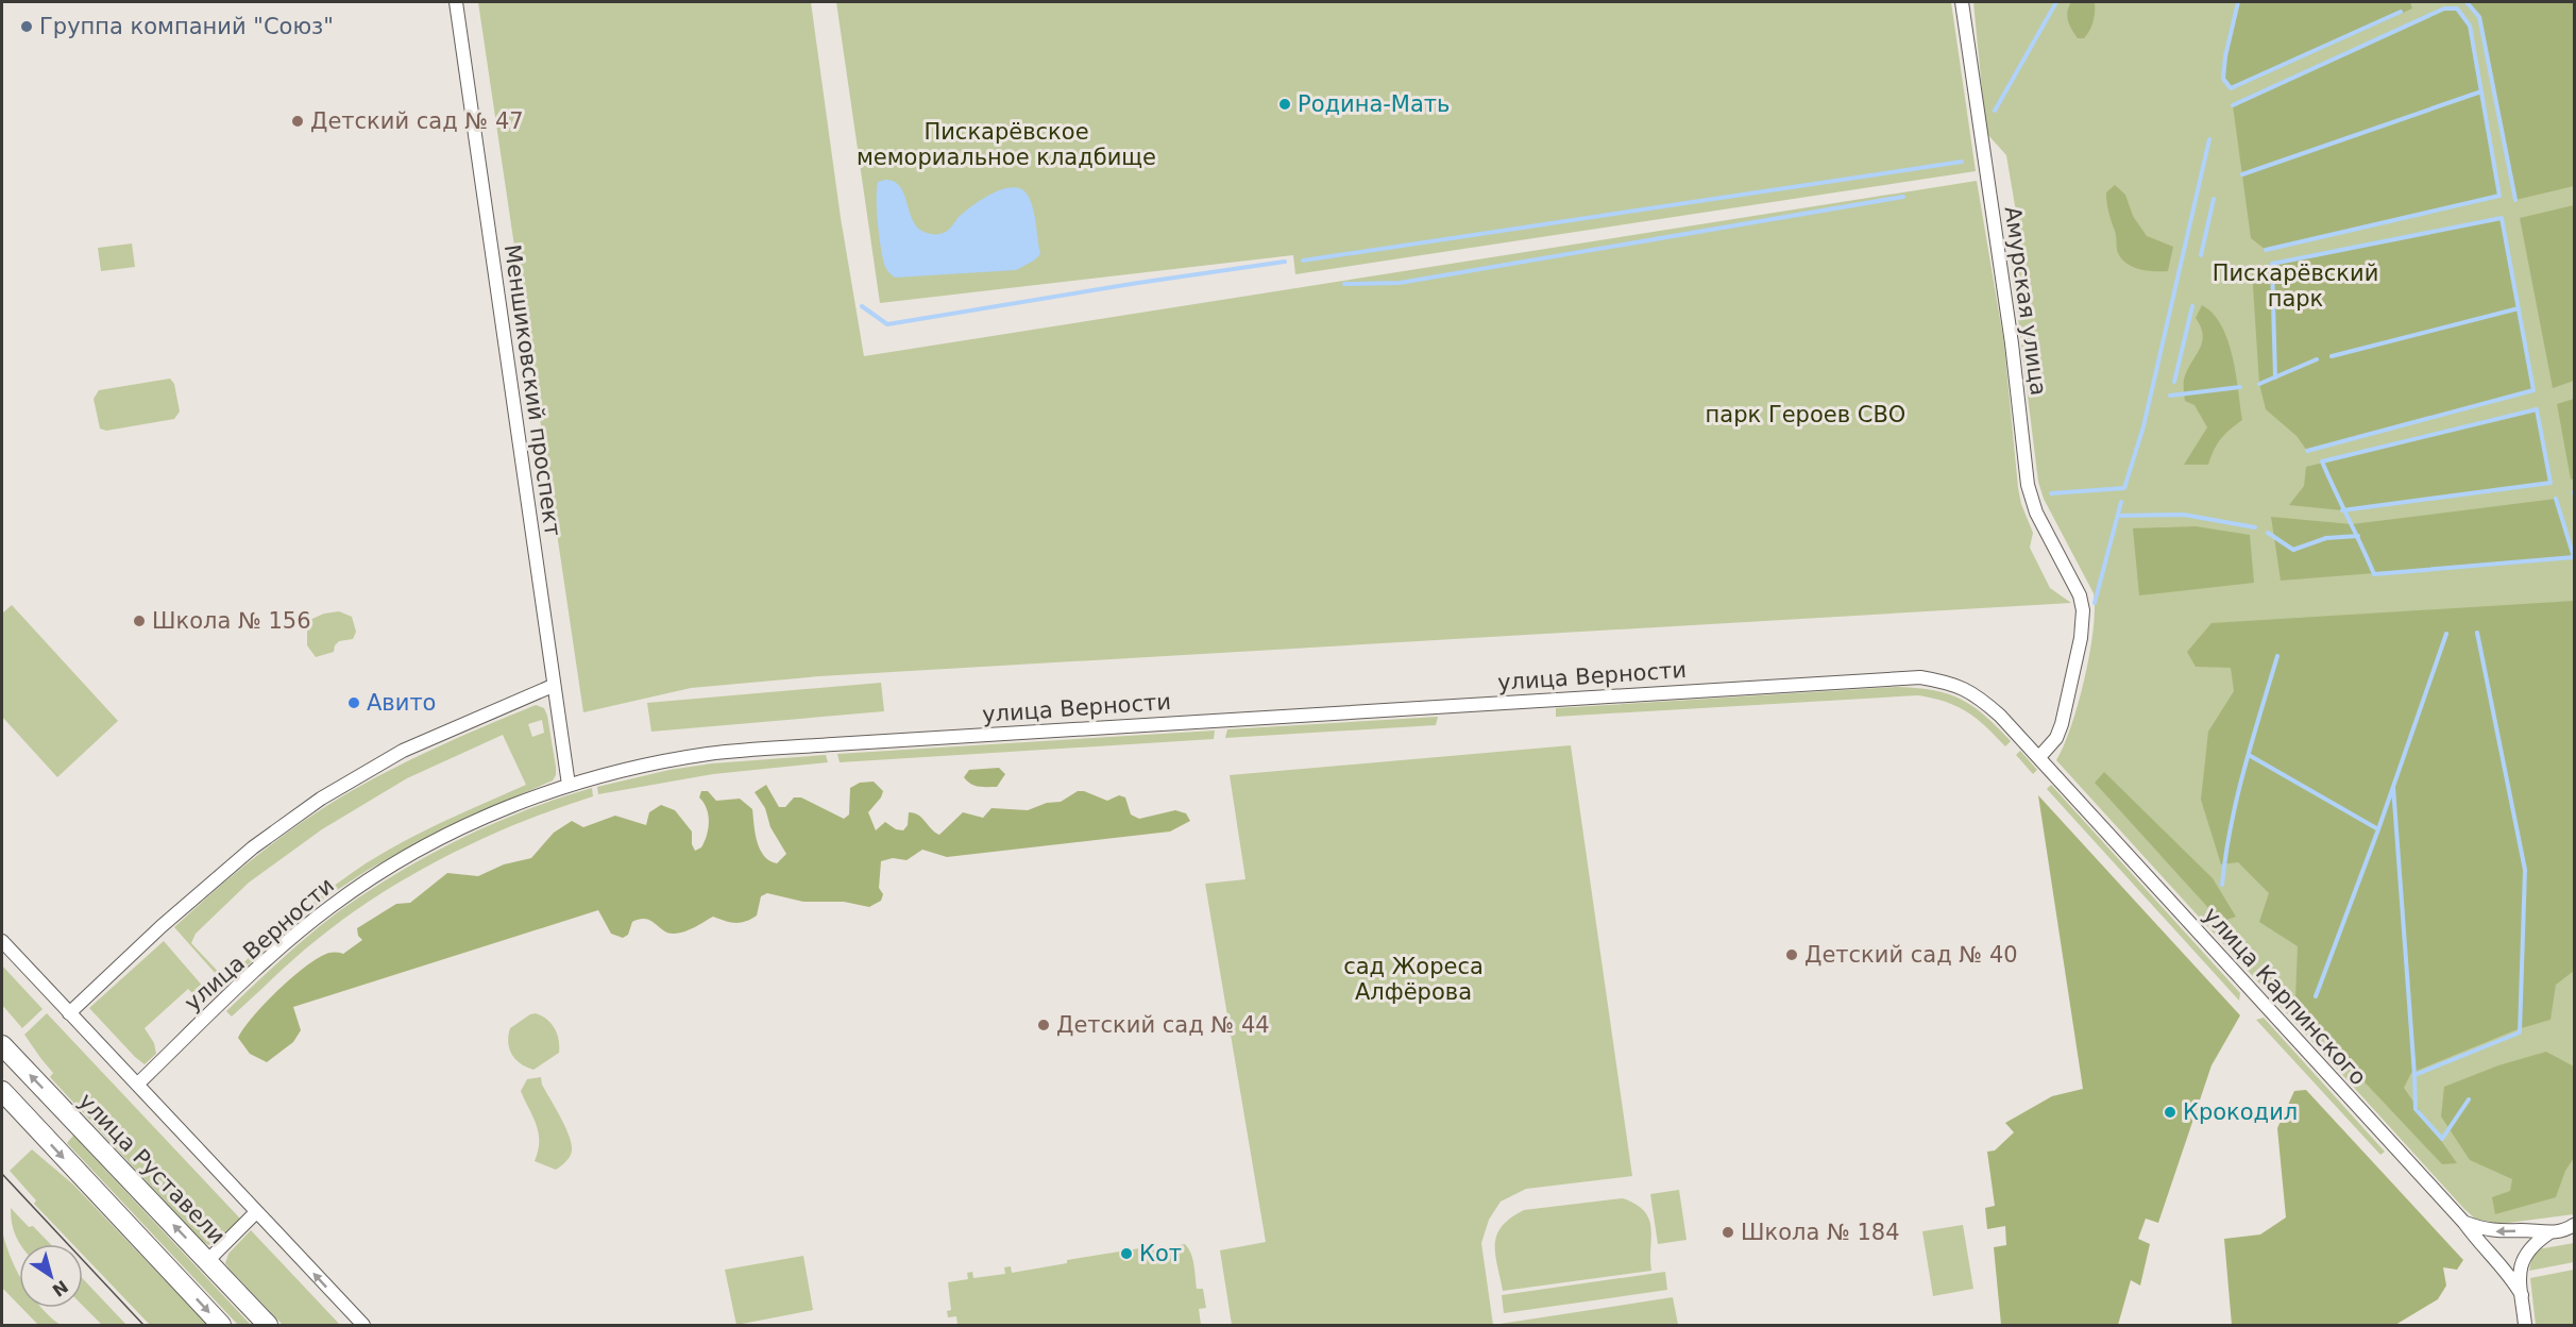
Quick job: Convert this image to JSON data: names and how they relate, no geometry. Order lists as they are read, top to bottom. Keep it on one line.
{"streets":{"main road":["улица Руставели"],"street":["Амурская улица","Меншиковский проспект","улица Верности","улица Карпинского"]},"crossings":[["Амурская улица","улица Верности"],["Меншиковский проспект","улица Верности"],["улица Верности","улица Карпинского"]],"parks":["Пискарёвское мемориальное кладбище","Пискарёвский парк","парк Героев СВО","сад Жореса Алфёрова"],"places":["Группа компаний \"Союз\"","Родина-Мать","Детский сад № 47","Школа № 156","Авито","Детский сад № 40","Детский сад № 44","Крокодил","Школа № 184","Кот"],"north":"bottom right"}
